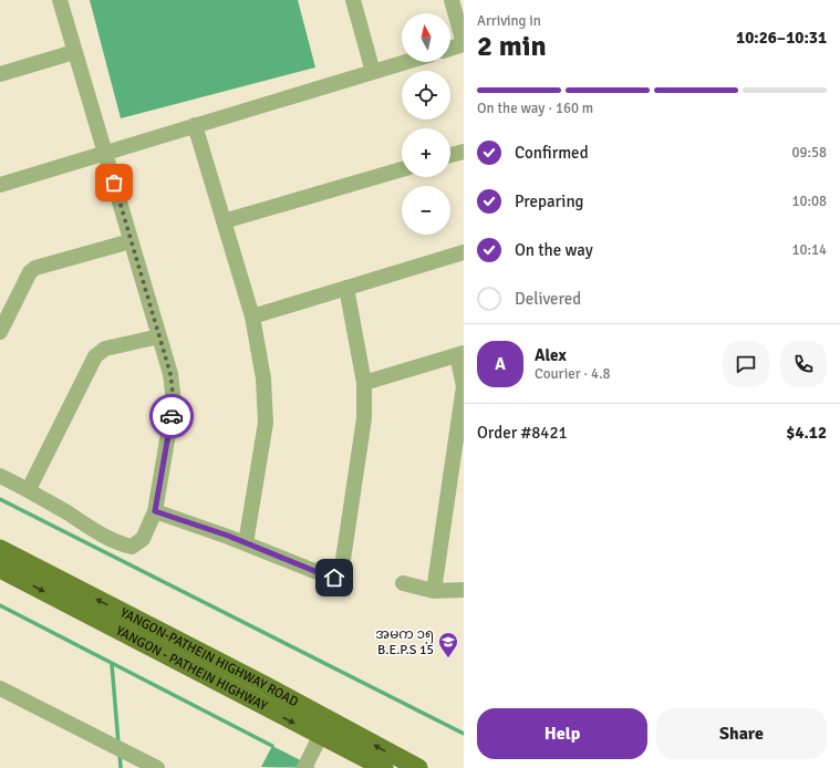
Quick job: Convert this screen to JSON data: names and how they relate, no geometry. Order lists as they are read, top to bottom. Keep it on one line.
{"streets":{"main road":["YANGON-PATHEIN HIGHWAY ROAD","YANGON - PATHEIN HIGHWAY"]},"one_way":["YANGON-PATHEIN HIGHWAY ROAD","YANGON - PATHEIN HIGHWAY"],"places":{"school or university":["အမက ၁၅ B.E.P.S 15"]},"north":"top","page":{"heading":["2 min","Arriving in","10:26–10:31"],"panel":["Alex","Courier · 4.8","Order #8421","$4.12"],"map_buttons":["+","−"],"bar":"On the way · 160 m","list":[["Confirmed","09:58"],["Preparing","10:08"],["On the way","10:14"],"Delivered"],"round":"A","buttons":["Help","Share"]}}
